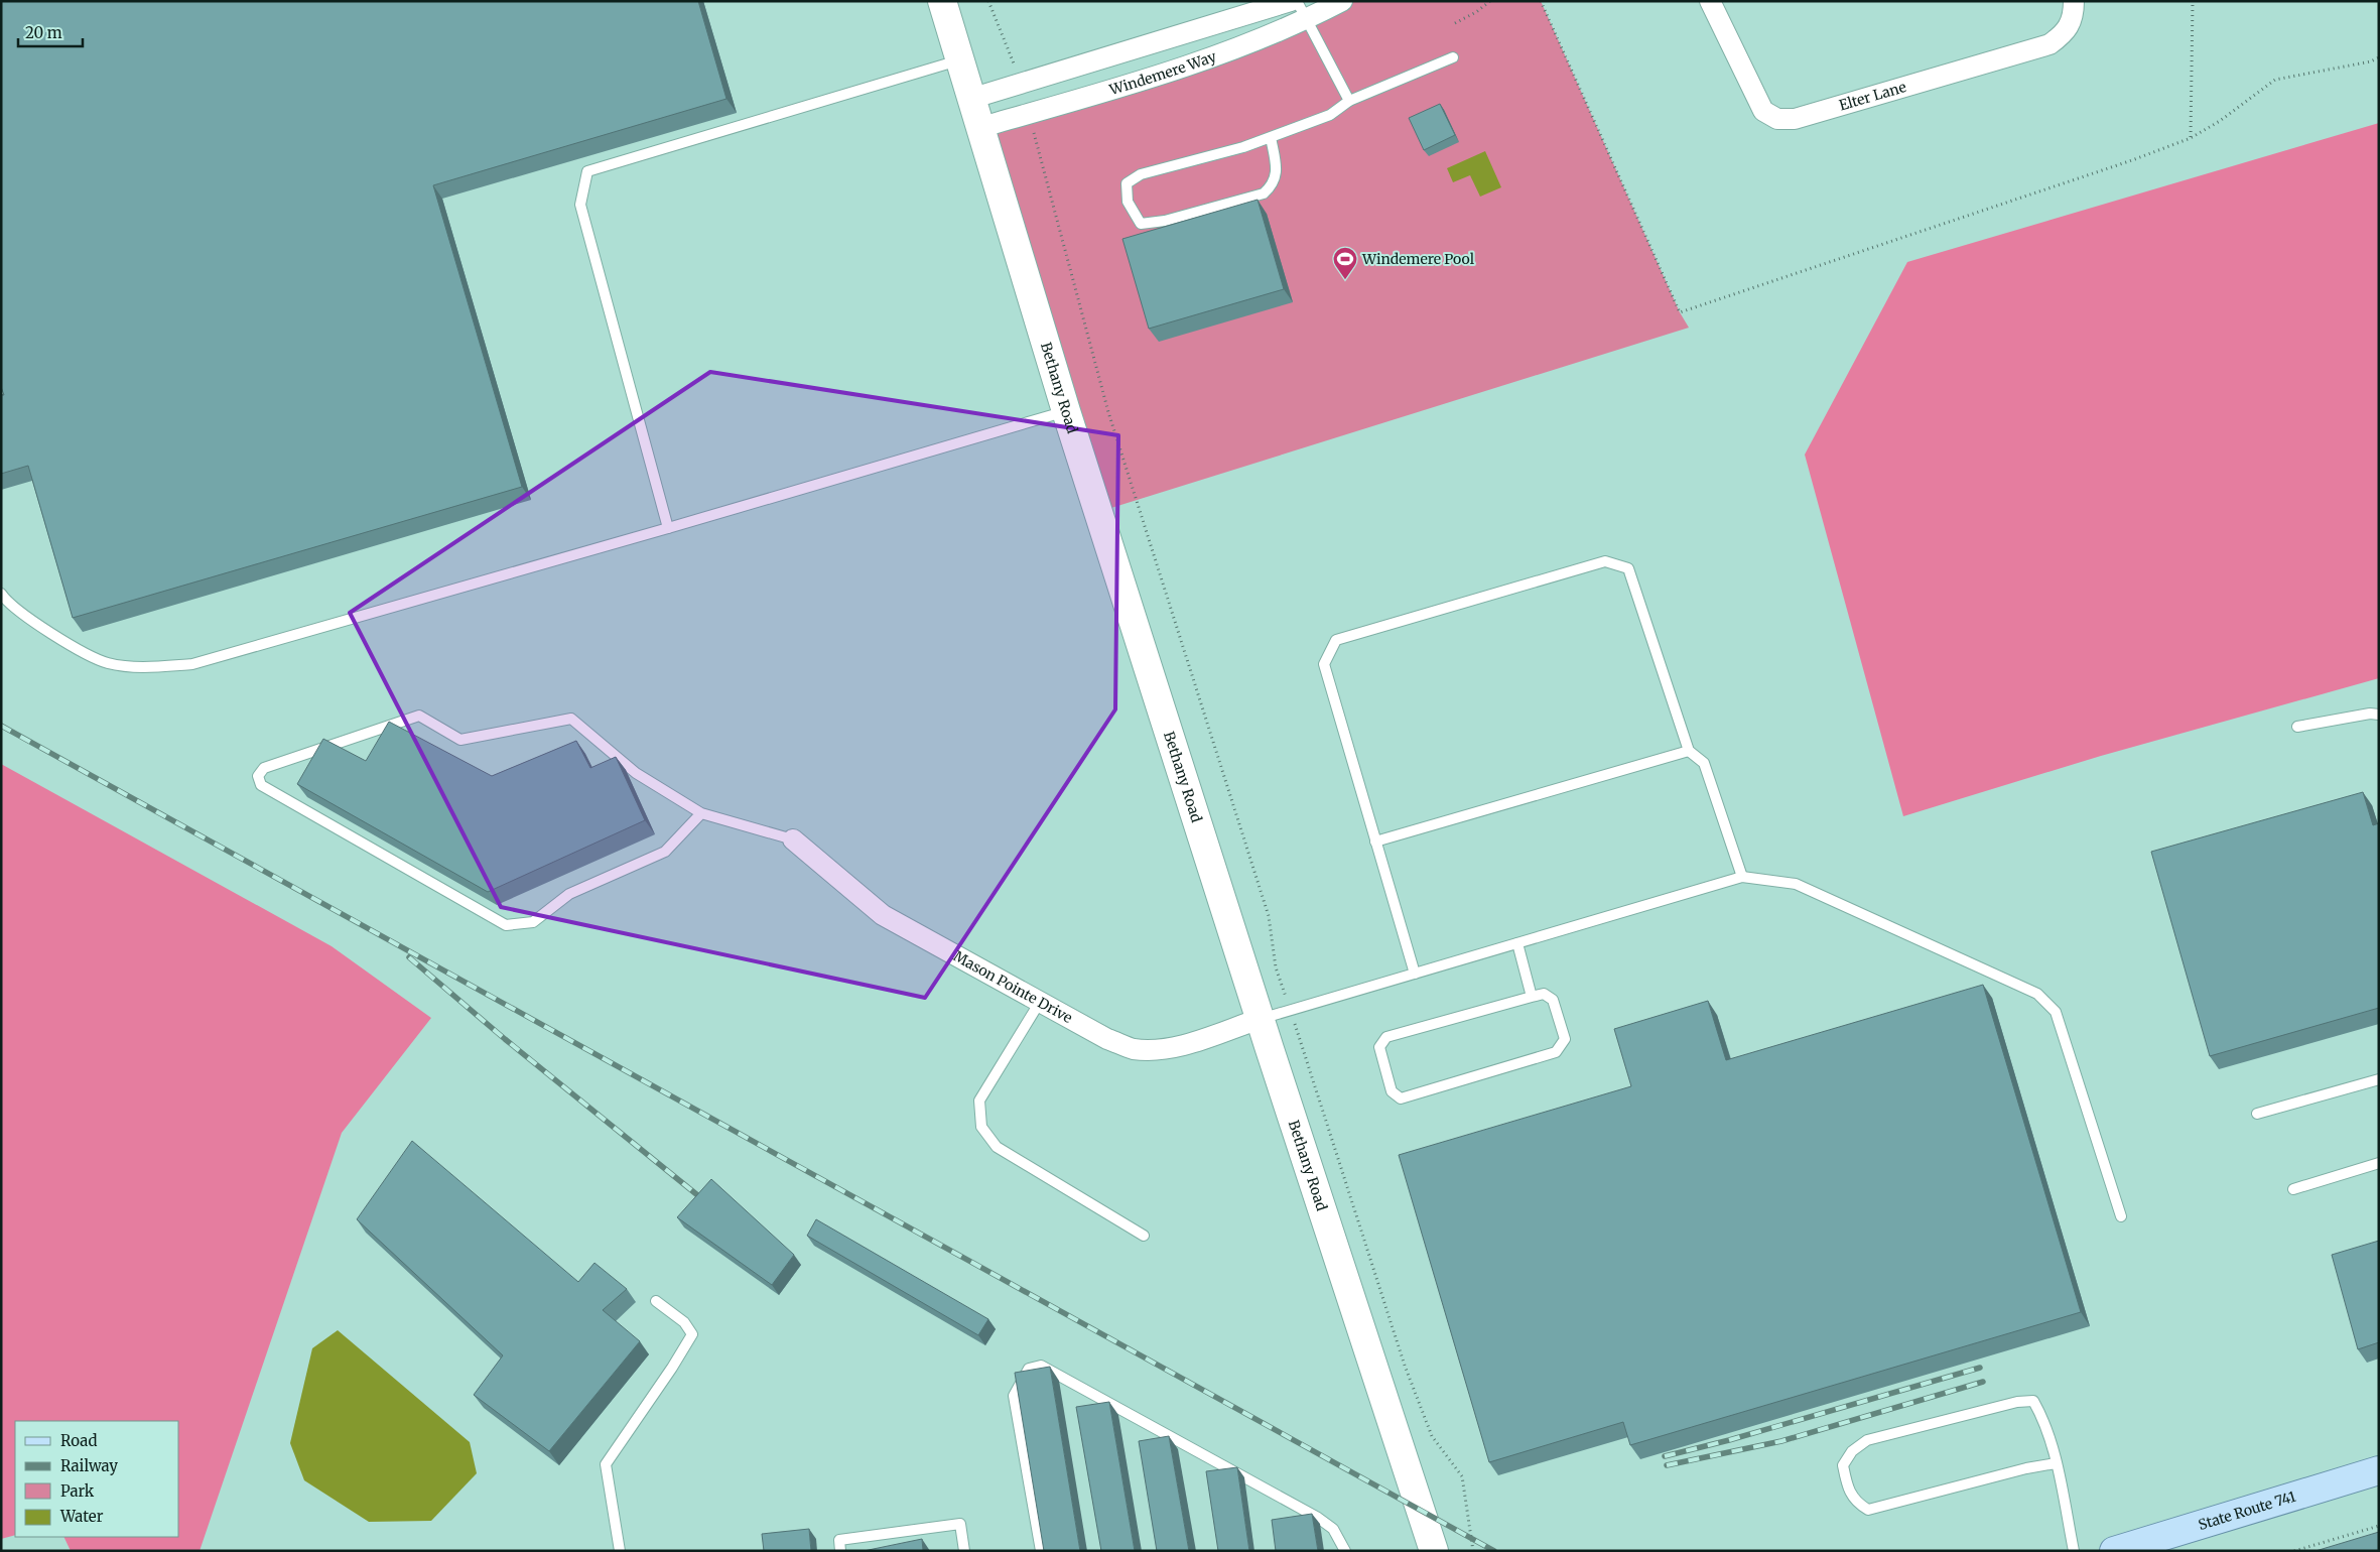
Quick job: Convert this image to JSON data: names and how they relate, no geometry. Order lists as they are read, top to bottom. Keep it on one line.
{"streets":{"main road":["Bethany Road","State Route 741"],"street":["Windemere Way","Elter Lane","Mason Pointe Drive"]},"crossings":[["Windemere Way","Bethany Road"],["Bethany Road","Mason Pointe Drive"]],"places":{"sports":["Windemere Pool"]},"legend":["Road","Railway","Park","Water"],"scale_bar":"20 m"}
